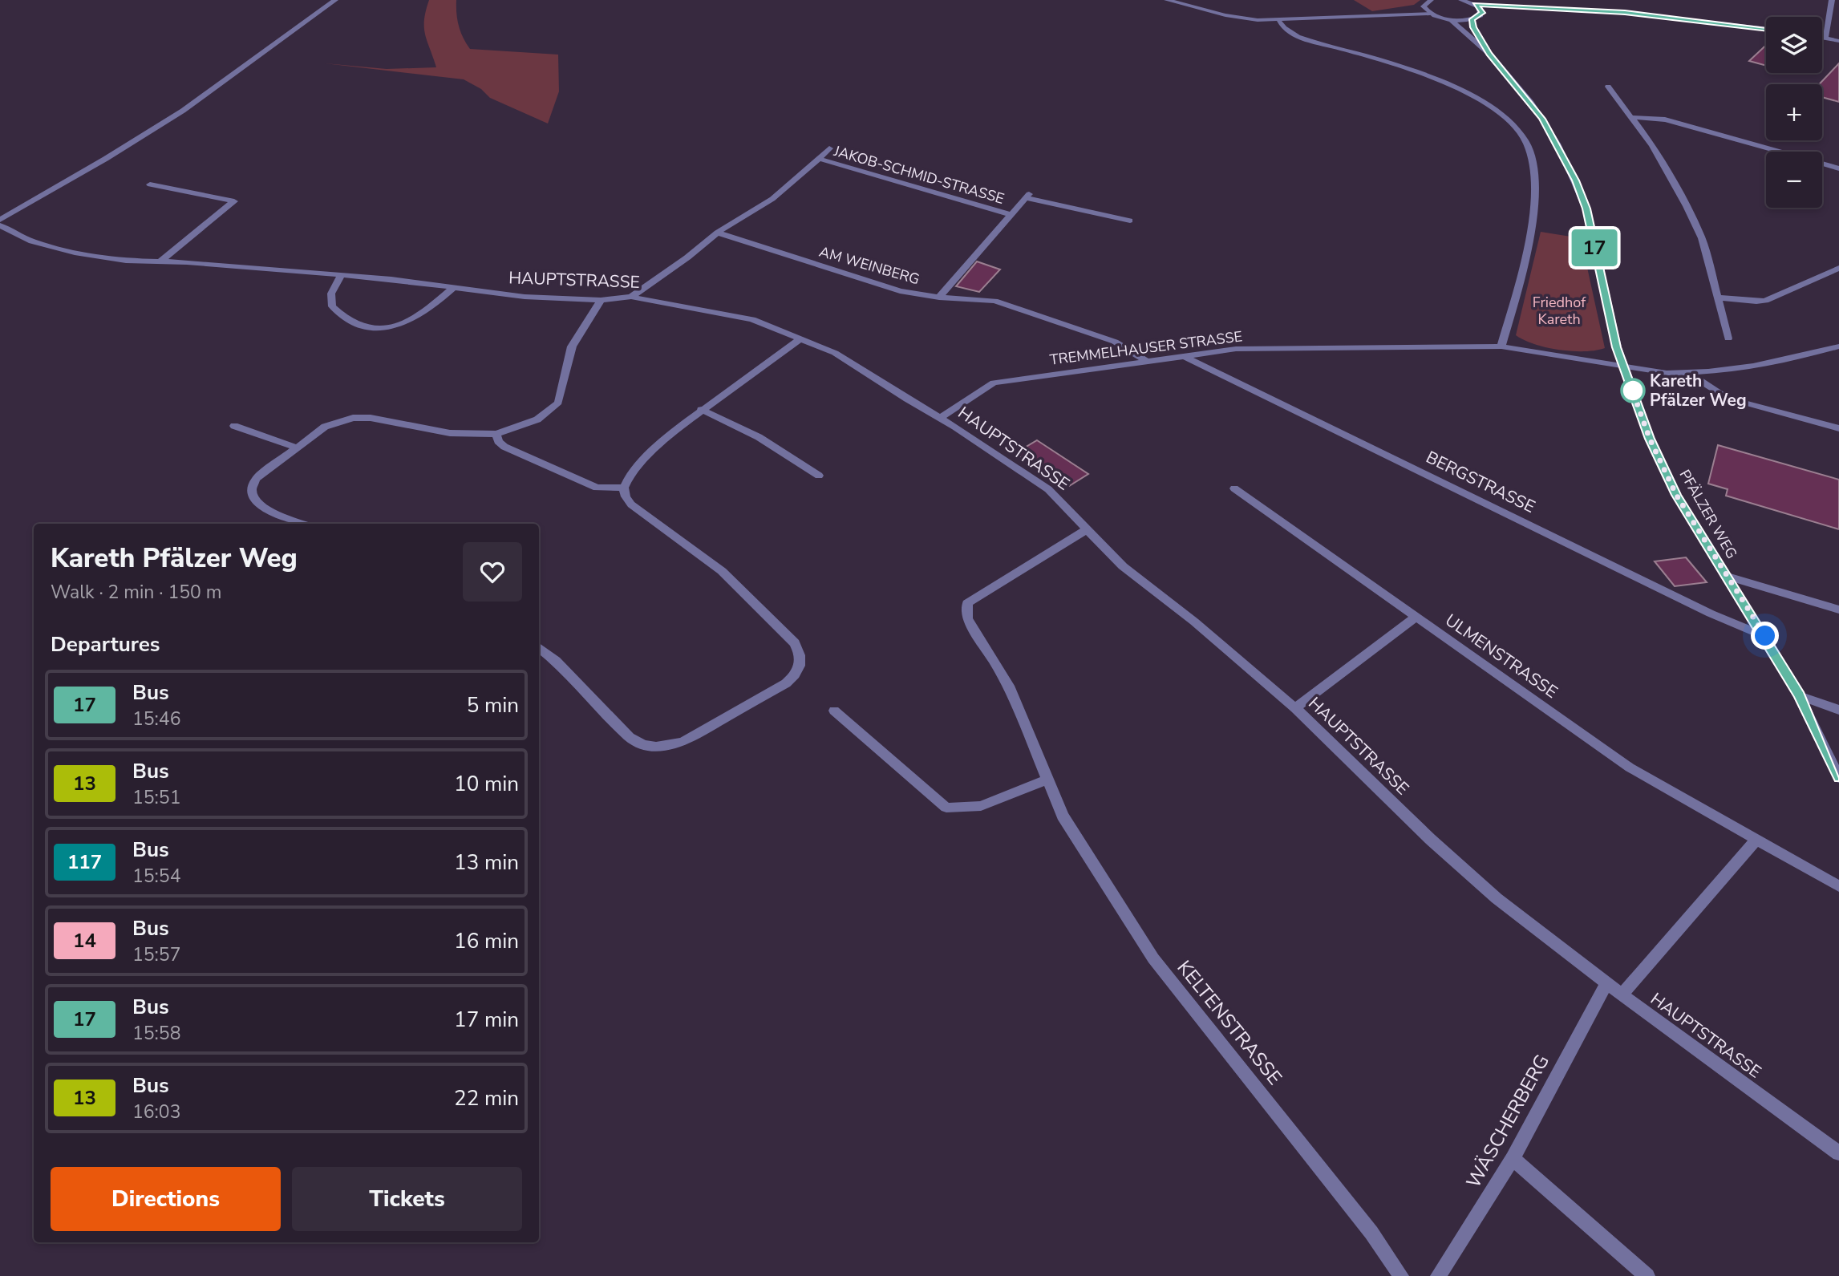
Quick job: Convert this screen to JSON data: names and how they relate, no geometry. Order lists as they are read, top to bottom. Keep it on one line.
{"streets":{"street":["JAKOB-SCHMID-STRASSE","AM WEINBERG","HAUPTSTRASSE","TREMMELHAUSER STRASSE","BERGSTRASSE","PFÄLZER WEG","ULMENSTRASSE","KELTENSTRASSE","WÄSCHERBERG"]},"crossings":[["JAKOB-SCHMID-STRASSE","AM WEINBERG"],["AM WEINBERG","TREMMELHAUSER STRASSE"],["HAUPTSTRASSE","TREMMELHAUSER STRASSE"],["HAUPTSTRASSE","KELTENSTRASSE"],["HAUPTSTRASSE","WÄSCHERBERG"],["TREMMELHAUSER STRASSE","BERGSTRASSE"],["TREMMELHAUSER STRASSE","PFÄLZER WEG"],["BERGSTRASSE","PFÄLZER WEG"]],"parks":["Friedhof Kareth"],"places":["Kareth Pfälzer Weg"],"lines":["bus line 17"],"page":{"on_map":"17","map_buttons":["+","−"],"heading":[["Kareth Pfälzer Weg","Walk · 2 min · 150 m"],"Departures"],"list":[{"mark":"17","name":"Bus","note":"15:46","value":"5 min"},{"mark":"13","name":"Bus","note":"15:51","value":"10 min"},{"mark":"117","name":"Bus","note":"15:54","value":"13 min"},{"mark":"14","name":"Bus","note":"15:57","value":"16 min"},{"mark":"17","name":"Bus","note":"15:58","value":"17 min"},{"mark":"13","name":"Bus","note":"16:03","value":"22 min"}],"buttons":["Directions","Tickets"]}}
